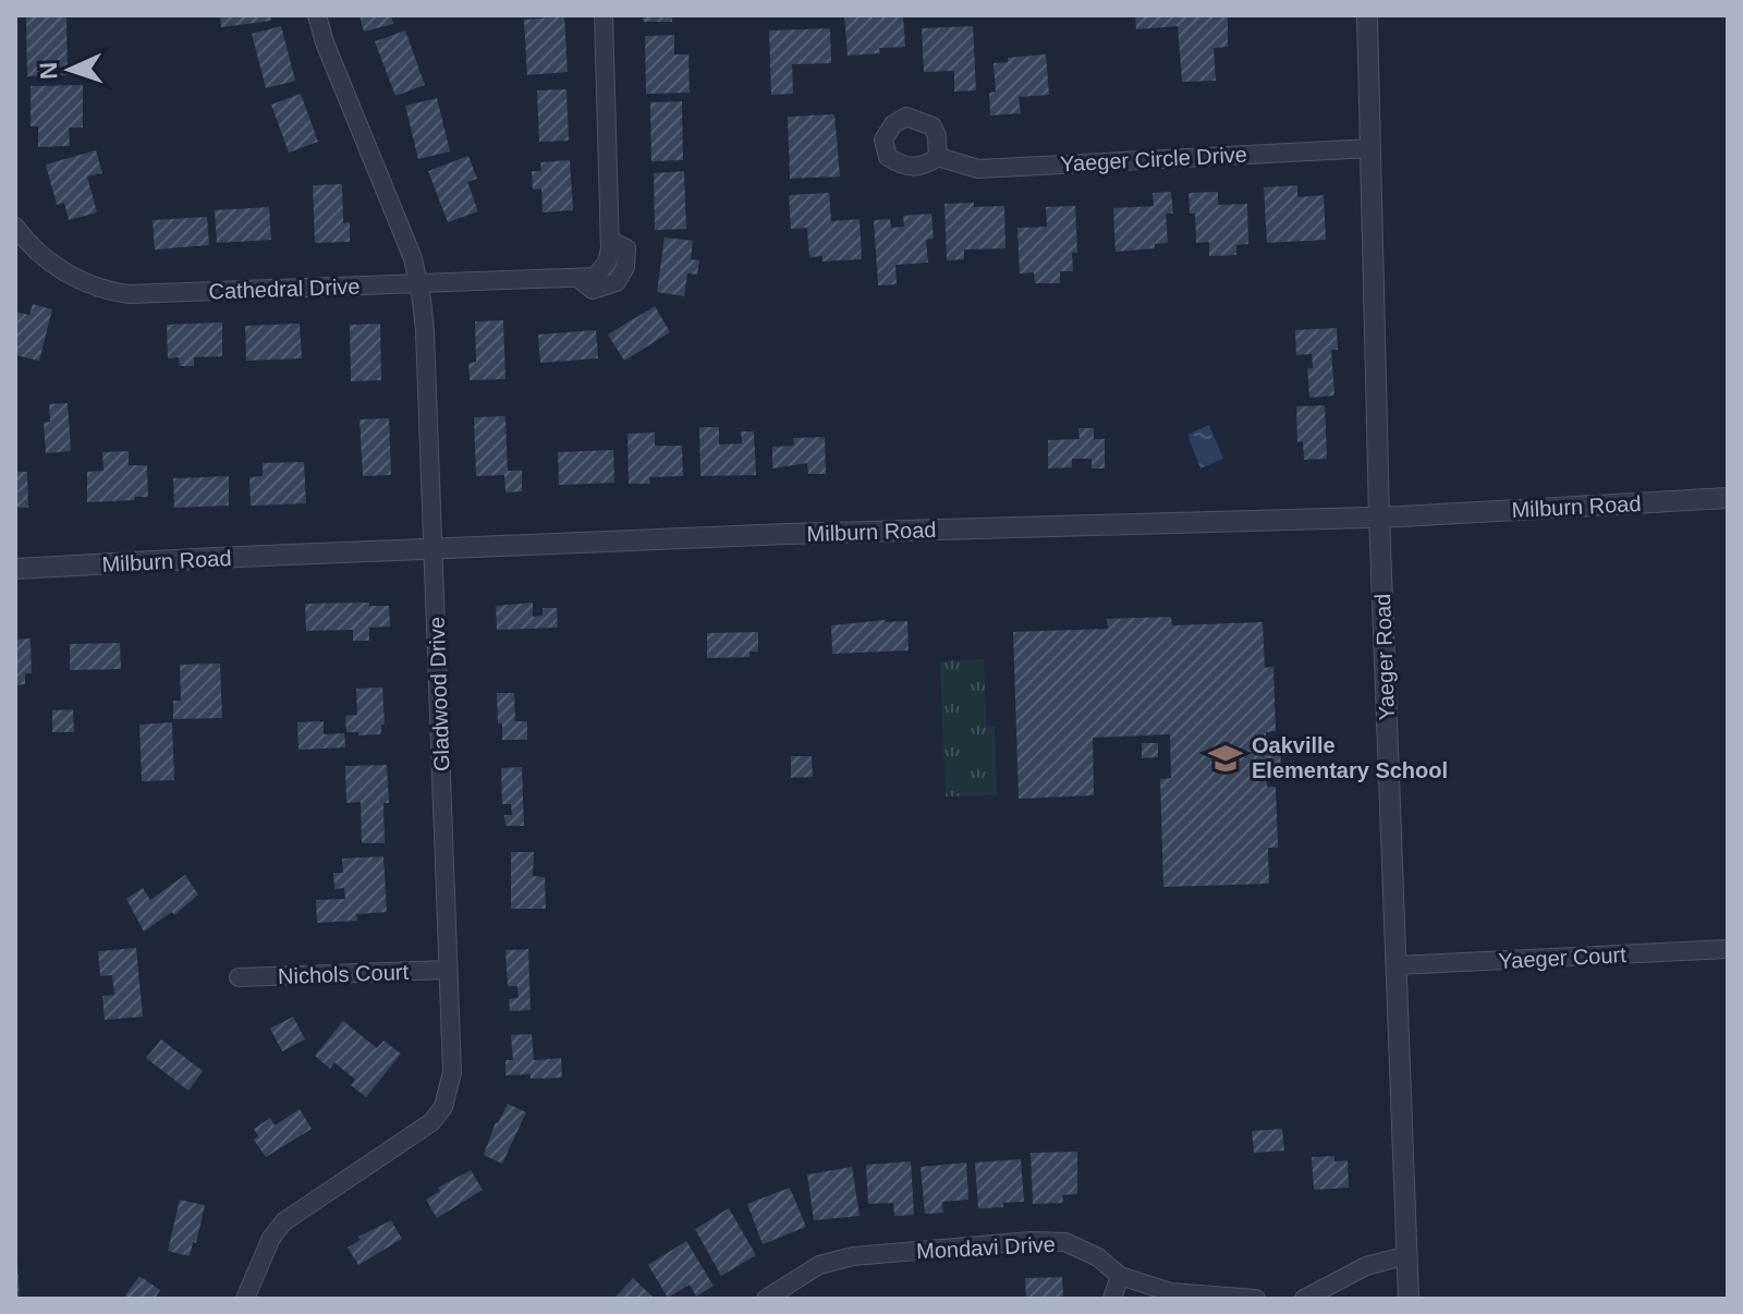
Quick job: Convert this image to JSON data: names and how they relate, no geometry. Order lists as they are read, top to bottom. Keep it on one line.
{"streets":{"street":["Yaeger Circle Drive","Cathedral Drive","Milburn Road","Yaeger Road","Gladwood Drive","Yaeger Court","Nichols Court","Mondavi Drive"]},"crossings":[["Yaeger Circle Drive","Yaeger Road"],["Cathedral Drive","Gladwood Drive"],["Milburn Road","Yaeger Road"],["Milburn Road","Gladwood Drive"],["Yaeger Road","Yaeger Court"],["Gladwood Drive","Nichols Court"]],"places":{"school or university":["Oakville Elementary School"]},"north":"left"}
